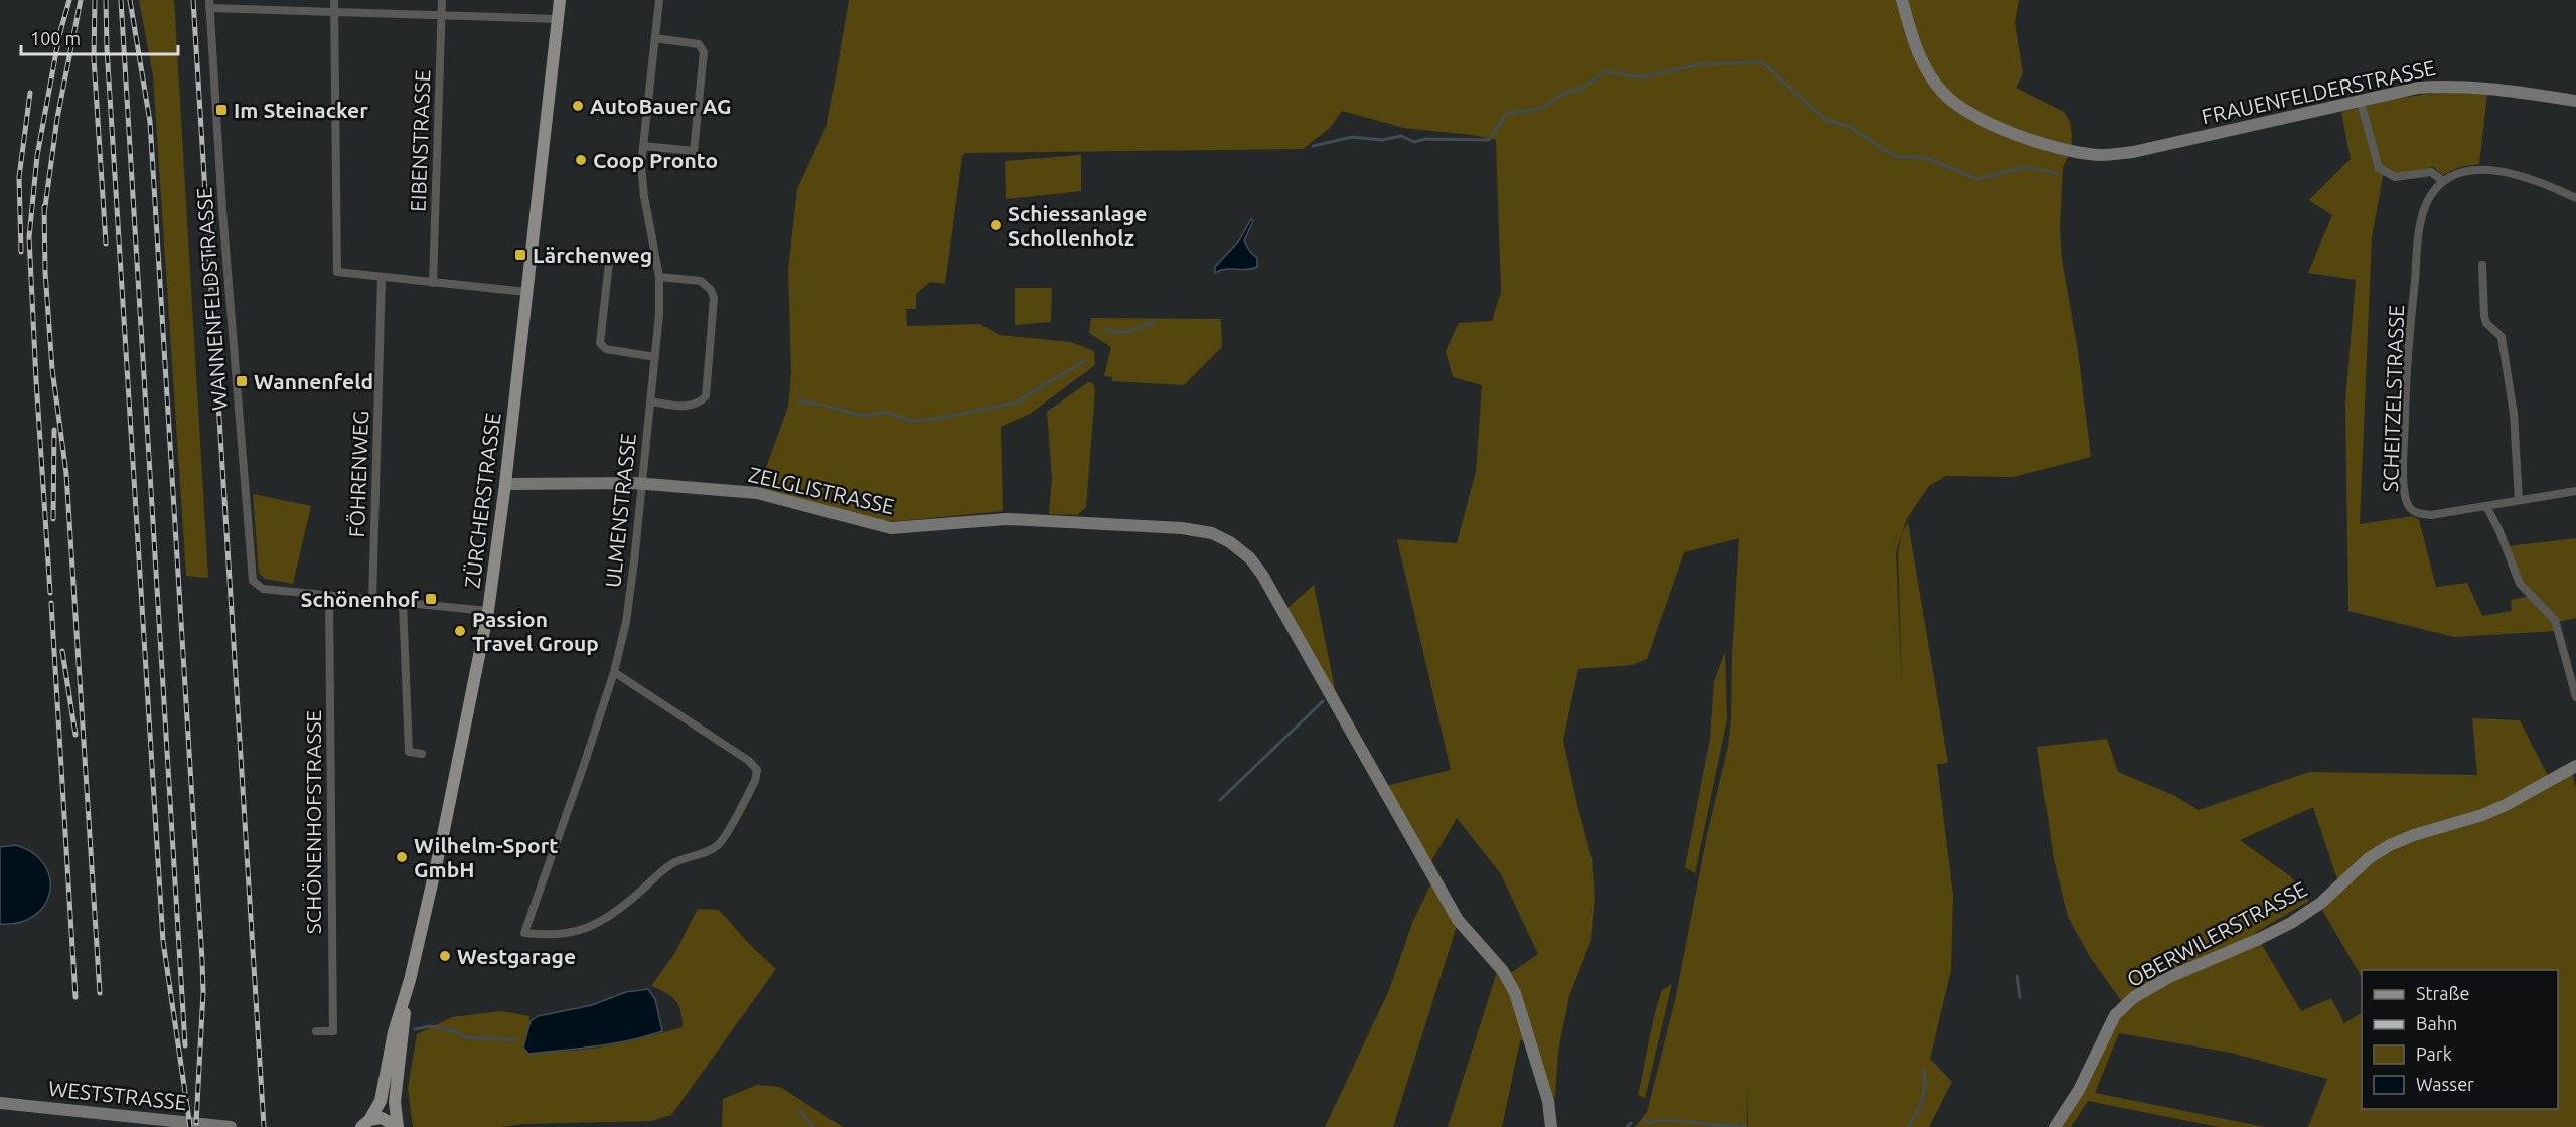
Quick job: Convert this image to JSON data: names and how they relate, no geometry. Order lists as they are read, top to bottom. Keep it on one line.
{"streets":{"main road":["ZÜRCHERSTRASSE"],"street":["FRAUENFELDERSTRASSE","EIBENSTRASSE","WANNENFELDSTRASSE","SCHEITZELSTRASSE","FÖHRENWEG","ZELGLISTRASSE","ULMENSTRASSE","SCHÖNENHOFSTRASSE","OBERWILERSTRASSE","WESTSTRASSE"]},"crossings":[["WANNENFELDSTRASSE","SCHÖNENHOFSTRASSE"],["ZELGLISTRASSE","ZÜRCHERSTRASSE"],["ZELGLISTRASSE","ULMENSTRASSE"]],"places":{"other":["AutoBauer AG","Coop Pronto","Schiessanlage Schollenholz","Passion Travel Group","Wilhelm-Sport GmbH","Westgarage"],"transit":["Im Steinacker","Lärchenweg","Wannenfeld","Schönenhof"]},"legend":["Straße","Bahn","Park","Wasser"],"scale_bar":"100 m"}
